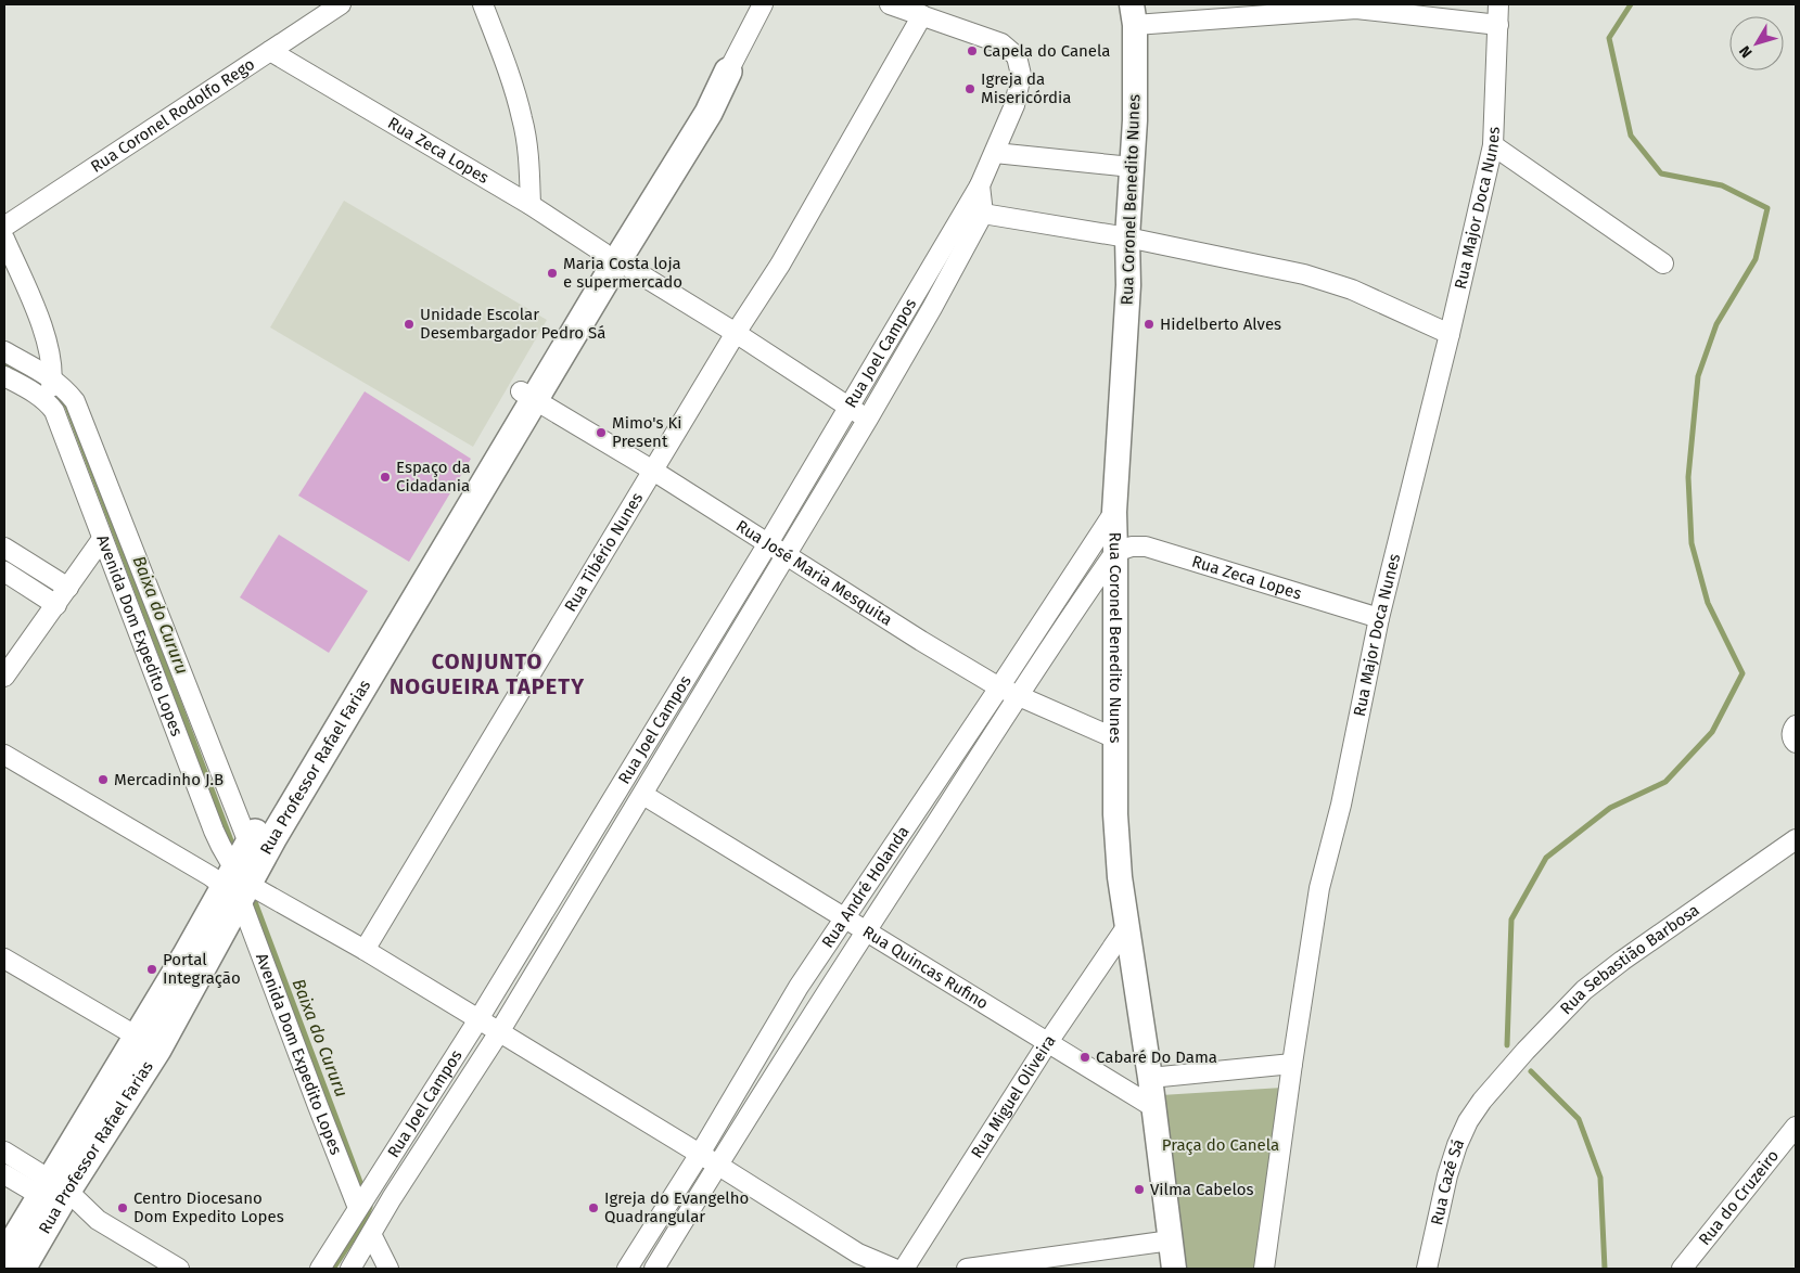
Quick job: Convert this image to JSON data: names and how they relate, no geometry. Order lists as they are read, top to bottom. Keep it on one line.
{"streets":{"main road":["Rua Professor Rafael Farias"],"street":["Rua Coronel Rodolfo Rego","Rua Zeca Lopes","Rua Coronel Benedito Nunes","Rua Major Doca Nunes","Rua Joel Campos","Rua Tibério Nunes","Rua José Maria Mesquita","Avenida Dom Expedito Lopes","Rua André Holanda","Rua Sebastião Barbosa","Rua Quincas Rufino","Rua Miguel Oliveira","Rua Cazé Sá","Rua do Cruzeiro"]},"crossings":[["Rua Coronel Rodolfo Rego","Rua Zeca Lopes"],["Rua Zeca Lopes","Rua Coronel Benedito Nunes"],["Rua Zeca Lopes","Rua Major Doca Nunes"],["Rua Zeca Lopes","Rua Joel Campos"],["Rua Zeca Lopes","Rua Tibério Nunes"],["Rua Zeca Lopes","Rua Professor Rafael Farias"],["Rua Zeca Lopes","Rua André Holanda"],["Rua Coronel Benedito Nunes","Rua José Maria Mesquita"],["Rua Coronel Benedito Nunes","Rua André Holanda"],["Rua Coronel Benedito Nunes","Rua Quincas Rufino"],["Rua Coronel Benedito Nunes","Rua Miguel Oliveira"],["Rua Joel Campos","Rua José Maria Mesquita"],["Rua Joel Campos","Avenida Dom Expedito Lopes"],["Rua Joel Campos","Rua Quincas Rufino"],["Rua Tibério Nunes","Rua José Maria Mesquita"],["Rua José Maria Mesquita","Rua Professor Rafael Farias"],["Rua José Maria Mesquita","Rua André Holanda"],["Avenida Dom Expedito Lopes","Rua Professor Rafael Farias"],["Rua André Holanda","Rua Quincas Rufino"],["Rua Sebastião Barbosa","Rua Cazé Sá"],["Rua Quincas Rufino","Rua Miguel Oliveira"]],"districts":["CONJUNTO NOGUEIRA TAPETY"],"water":["Baixa do Cururu"],"parks":["Praça do Canela"],"places":["Capela do Canela","Igreja da Misericórdia","Maria Costa loja e supermercado","Unidade Escolar Desembargador Pedro Sá","Hidelberto Alves","Mimo's Ki Present","Espaço da Cidadania","Mercadinho J.B","Portal Integração","Cabaré Do Dama","Vilma Cabelos","Centro Diocesano Dom Expedito Lopes","Igreja do Evangelho Quadrangular"],"north":"bottom left"}
